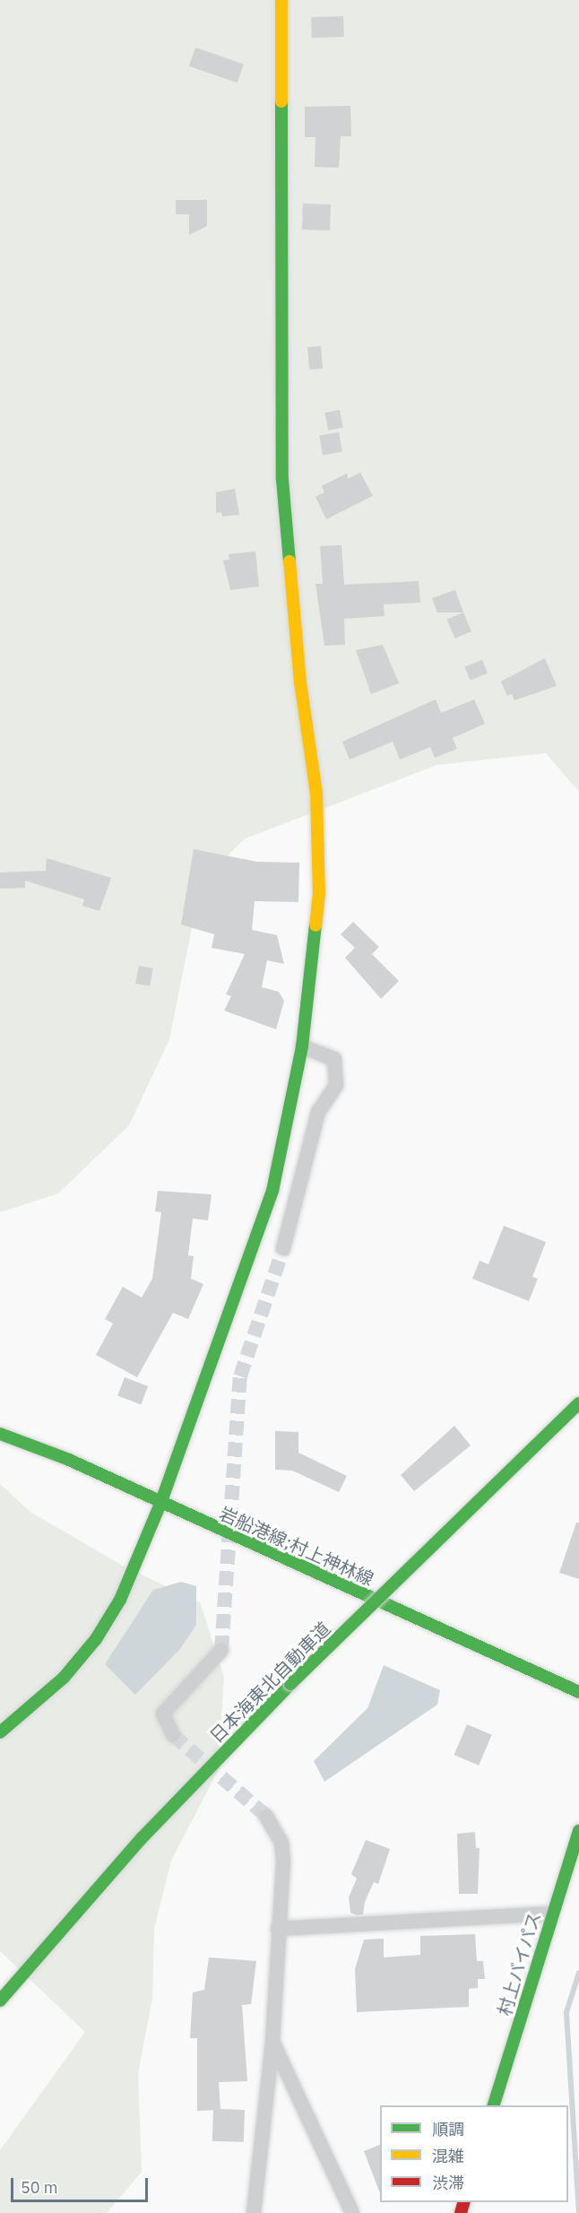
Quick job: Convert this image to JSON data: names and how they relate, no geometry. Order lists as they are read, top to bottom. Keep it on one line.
{"streets":{"main road":["岩船港線;村上神林線","日本海東北自動車道","村上バイパス"]},"legend":["順調","混雑","渋滞"],"scale_bar":"50 m"}
